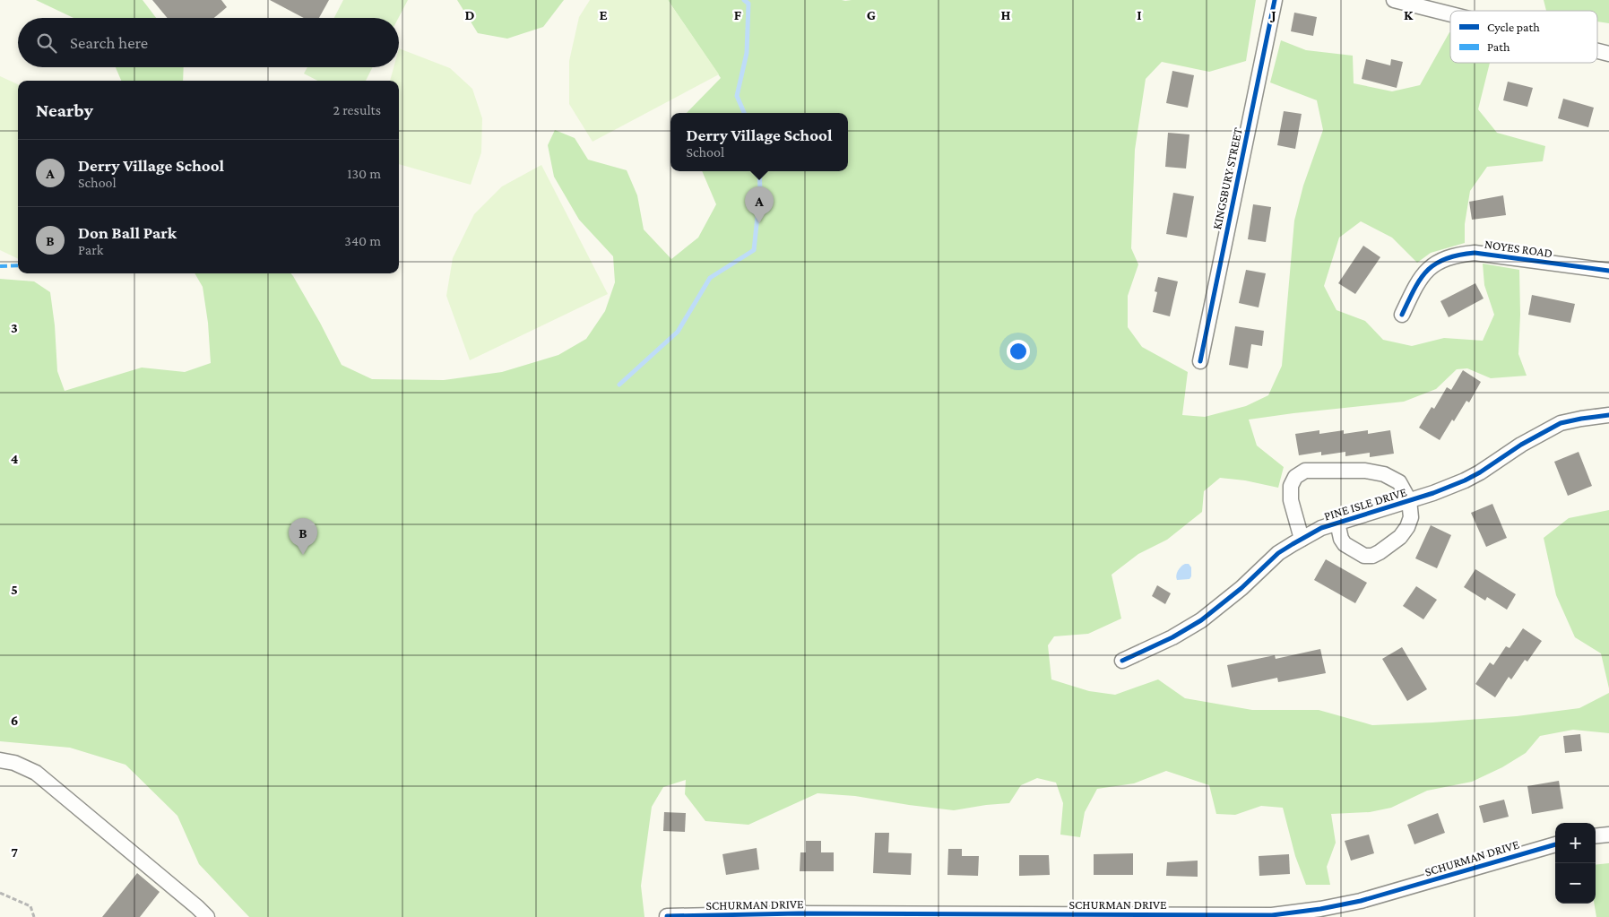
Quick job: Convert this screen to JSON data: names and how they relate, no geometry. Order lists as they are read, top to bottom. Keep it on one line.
{"streets":{"street":["KINGSBURY STREET","NOYES ROAD","PINE ISLE DRIVE","SCHURMAN DRIVE"]},"legend":["Cycle path","Path"],"page":{"search":"Search here","heading":["Nearby","2 results"],"popup":["Derry Village School","School"],"list":[{"mark":"A","name":"Derry Village School","note":"School","value":"130 m"},{"mark":"B","name":"Don Ball Park","note":"Park","value":"340 m"}],"pins":["A","B"],"map_buttons":["+","−"]},"grid":{"columns":["D","E","F","G","H","I","J","K"],"rows":["3","4","5","6","7"]}}
